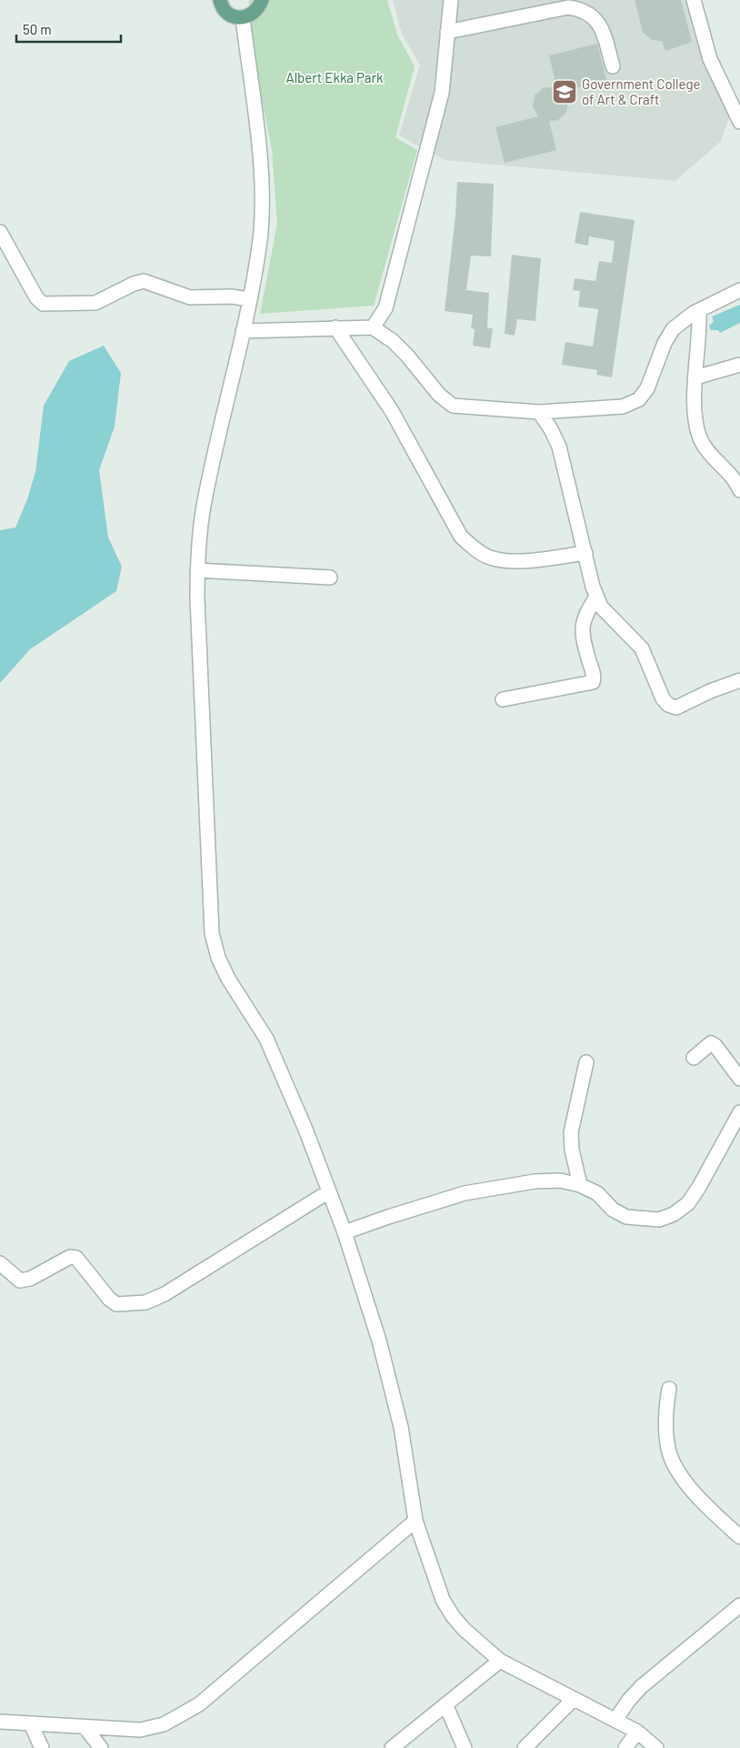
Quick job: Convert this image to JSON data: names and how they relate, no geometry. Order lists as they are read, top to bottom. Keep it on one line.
{"parks":["Albert Ekka Park"],"places":{"school or university":["Government College of Art & Craft"]},"scale_bar":"50 m"}
